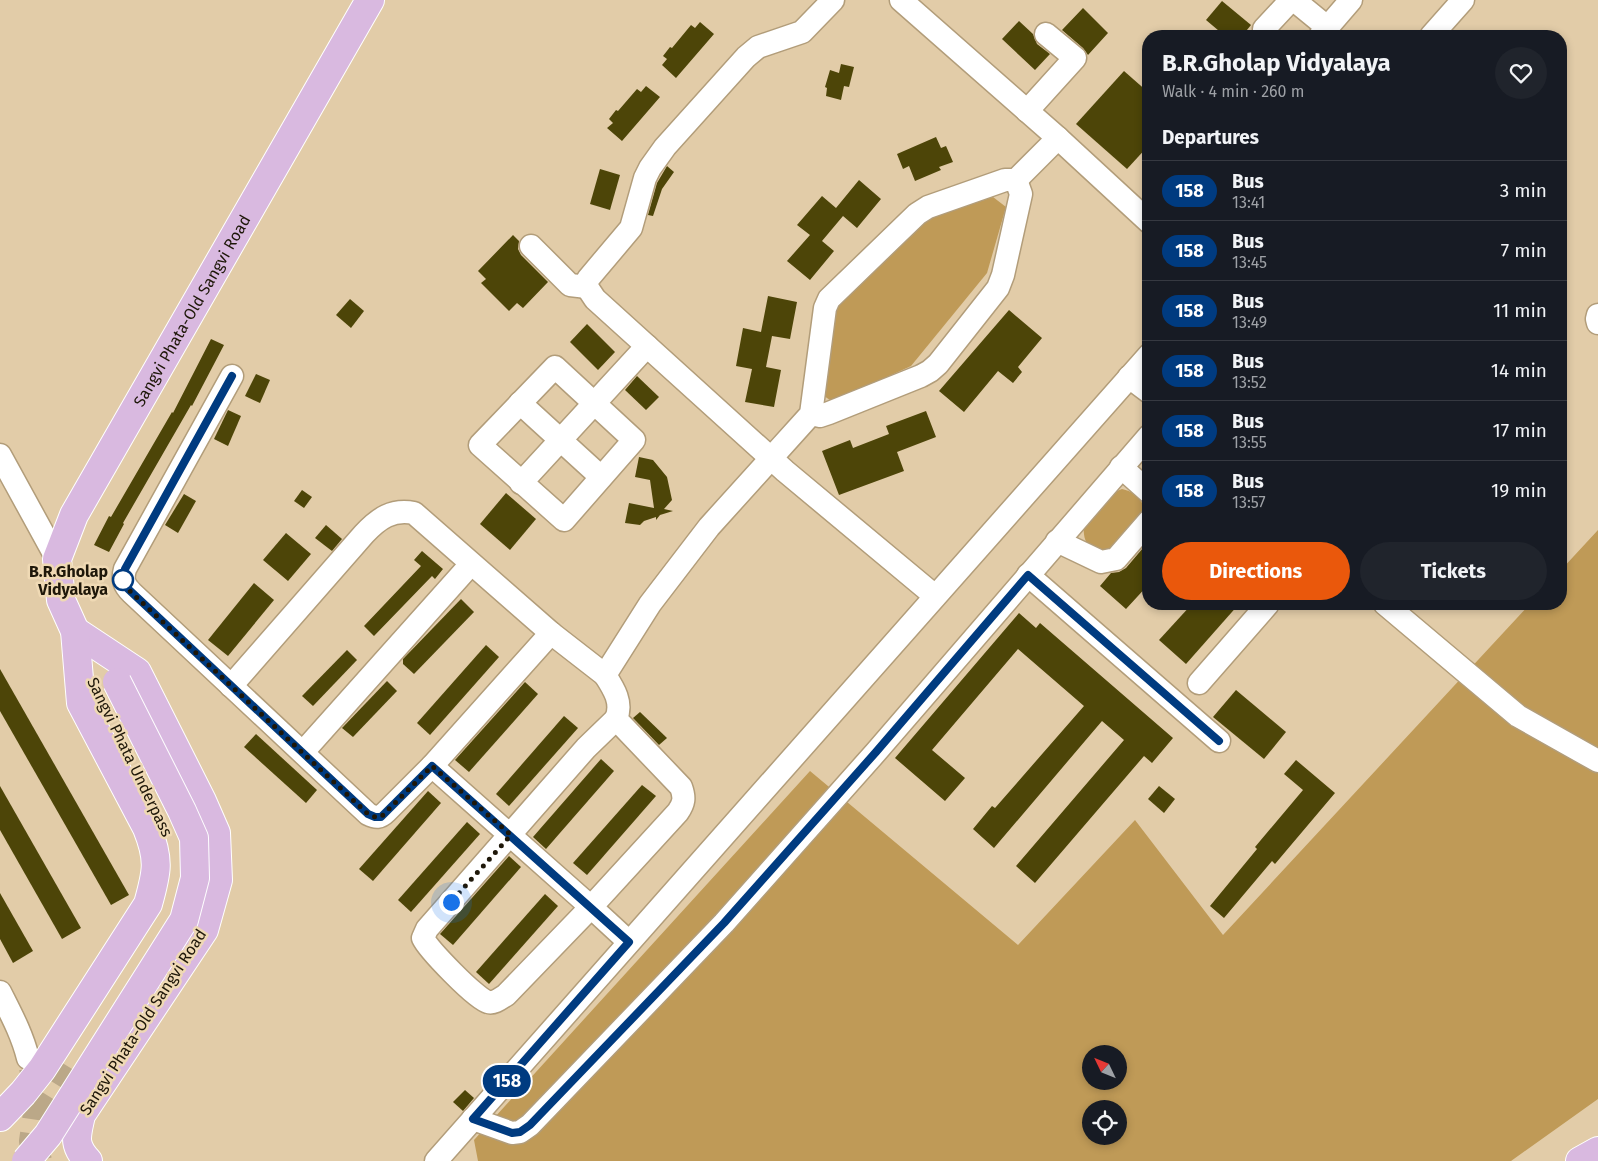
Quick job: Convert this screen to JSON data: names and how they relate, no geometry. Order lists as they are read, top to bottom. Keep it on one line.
{"streets":{"main road":["Sangvi Phata-Old Sangvi Road","Sangvi Phata Underpass"]},"crossings":[["Sangvi Phata-Old Sangvi Road","Sangvi Phata Underpass"]],"places":["B.R.Gholap Vidyalaya"],"lines":["bus line 158"],"north":"top left","page":{"on_map":"158","heading":[["B.R.Gholap Vidyalaya","Walk · 4 min · 260 m"],"Departures"],"list":[{"mark":"158","name":"Bus","note":"13:41","value":"3 min"},{"mark":"158","name":"Bus","note":"13:45","value":"7 min"},{"mark":"158","name":"Bus","note":"13:49","value":"11 min"},{"mark":"158","name":"Bus","note":"13:52","value":"14 min"},{"mark":"158","name":"Bus","note":"13:55","value":"17 min"},{"mark":"158","name":"Bus","note":"13:57","value":"19 min"}],"buttons":["Directions","Tickets"]}}
